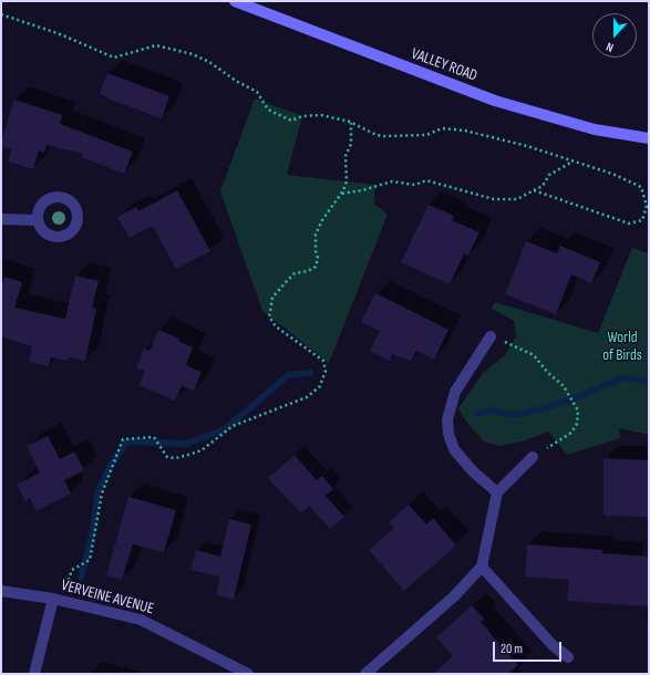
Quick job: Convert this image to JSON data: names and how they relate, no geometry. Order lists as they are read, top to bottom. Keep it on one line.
{"streets":{"street":["VALLEY ROAD","VERVEINE AVENUE"]},"parks":["World of Birds"],"scale_bar":"20 m","north":"bottom"}
